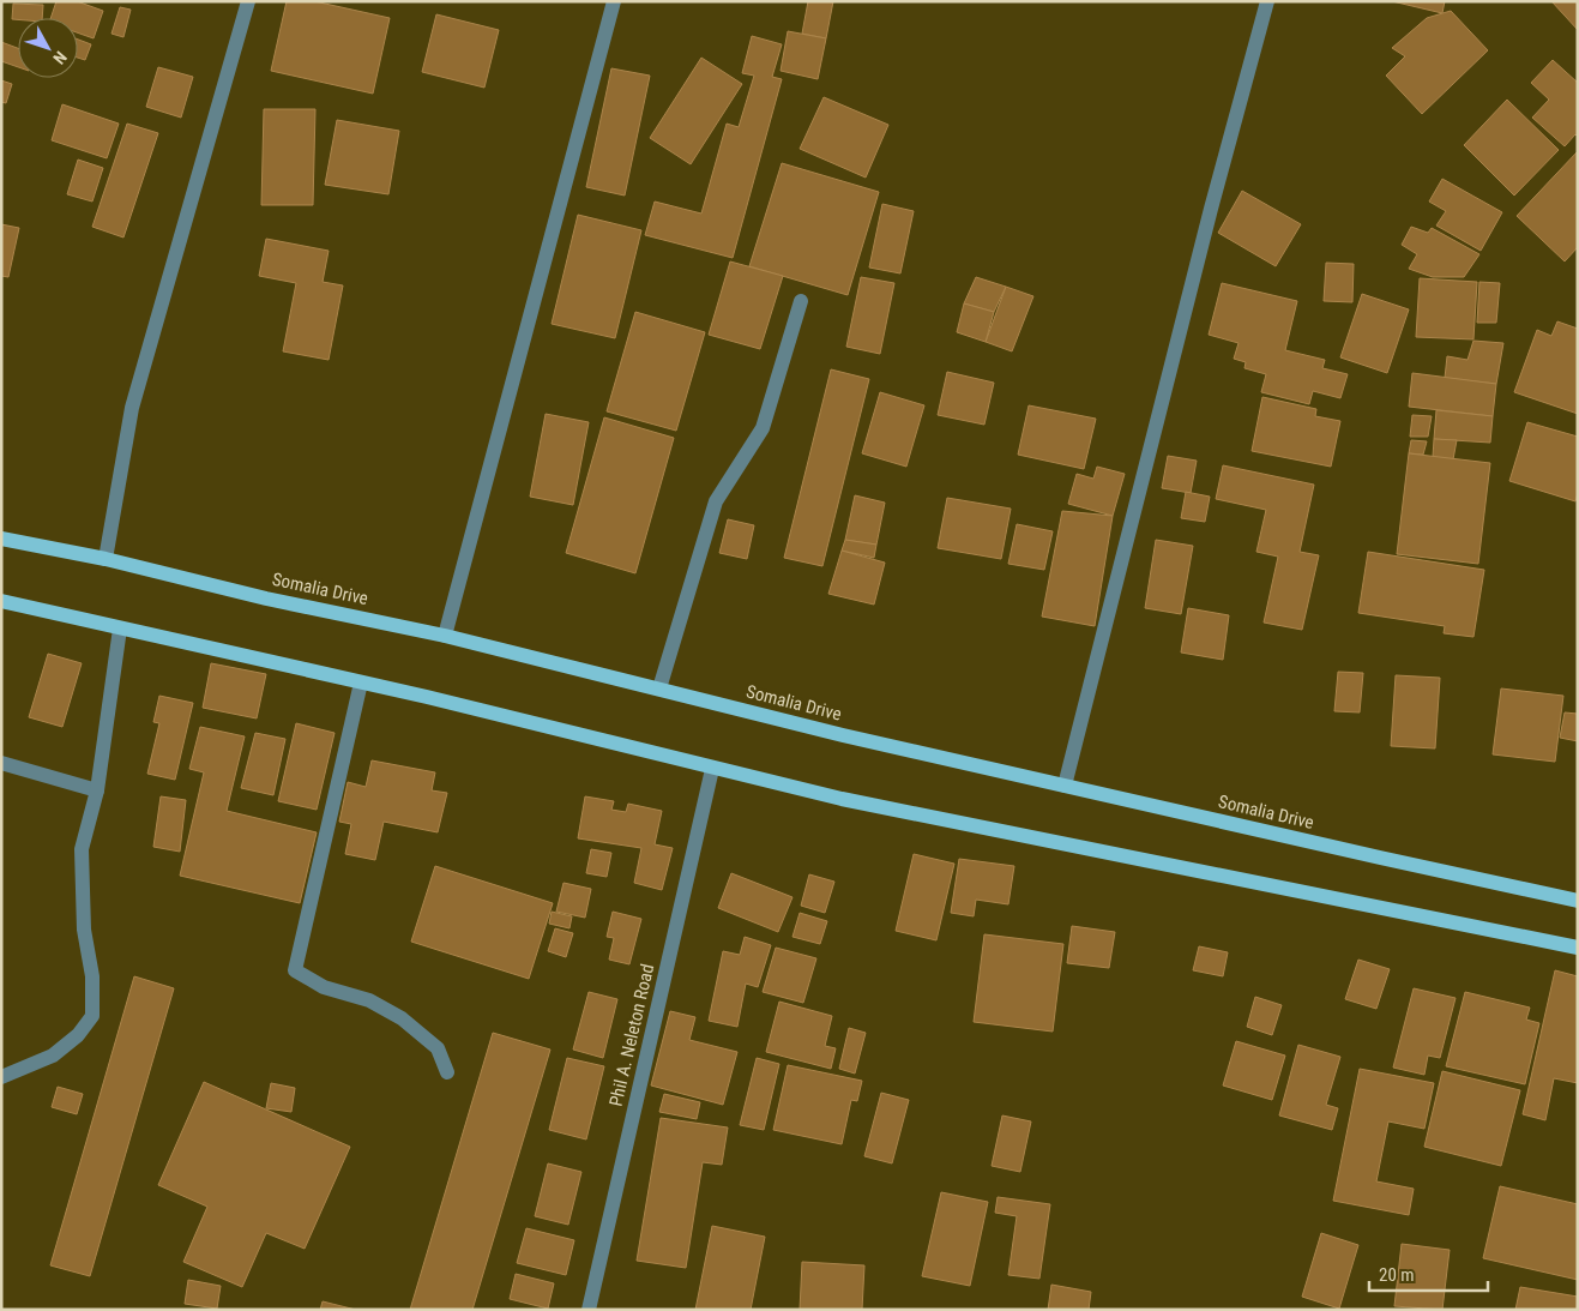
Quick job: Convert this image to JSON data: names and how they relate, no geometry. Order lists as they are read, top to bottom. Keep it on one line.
{"streets":{"main road":["Somalia Drive"],"street":["Phil A. Neleton Road"]},"scale_bar":"20 m","north":"bottom right"}
